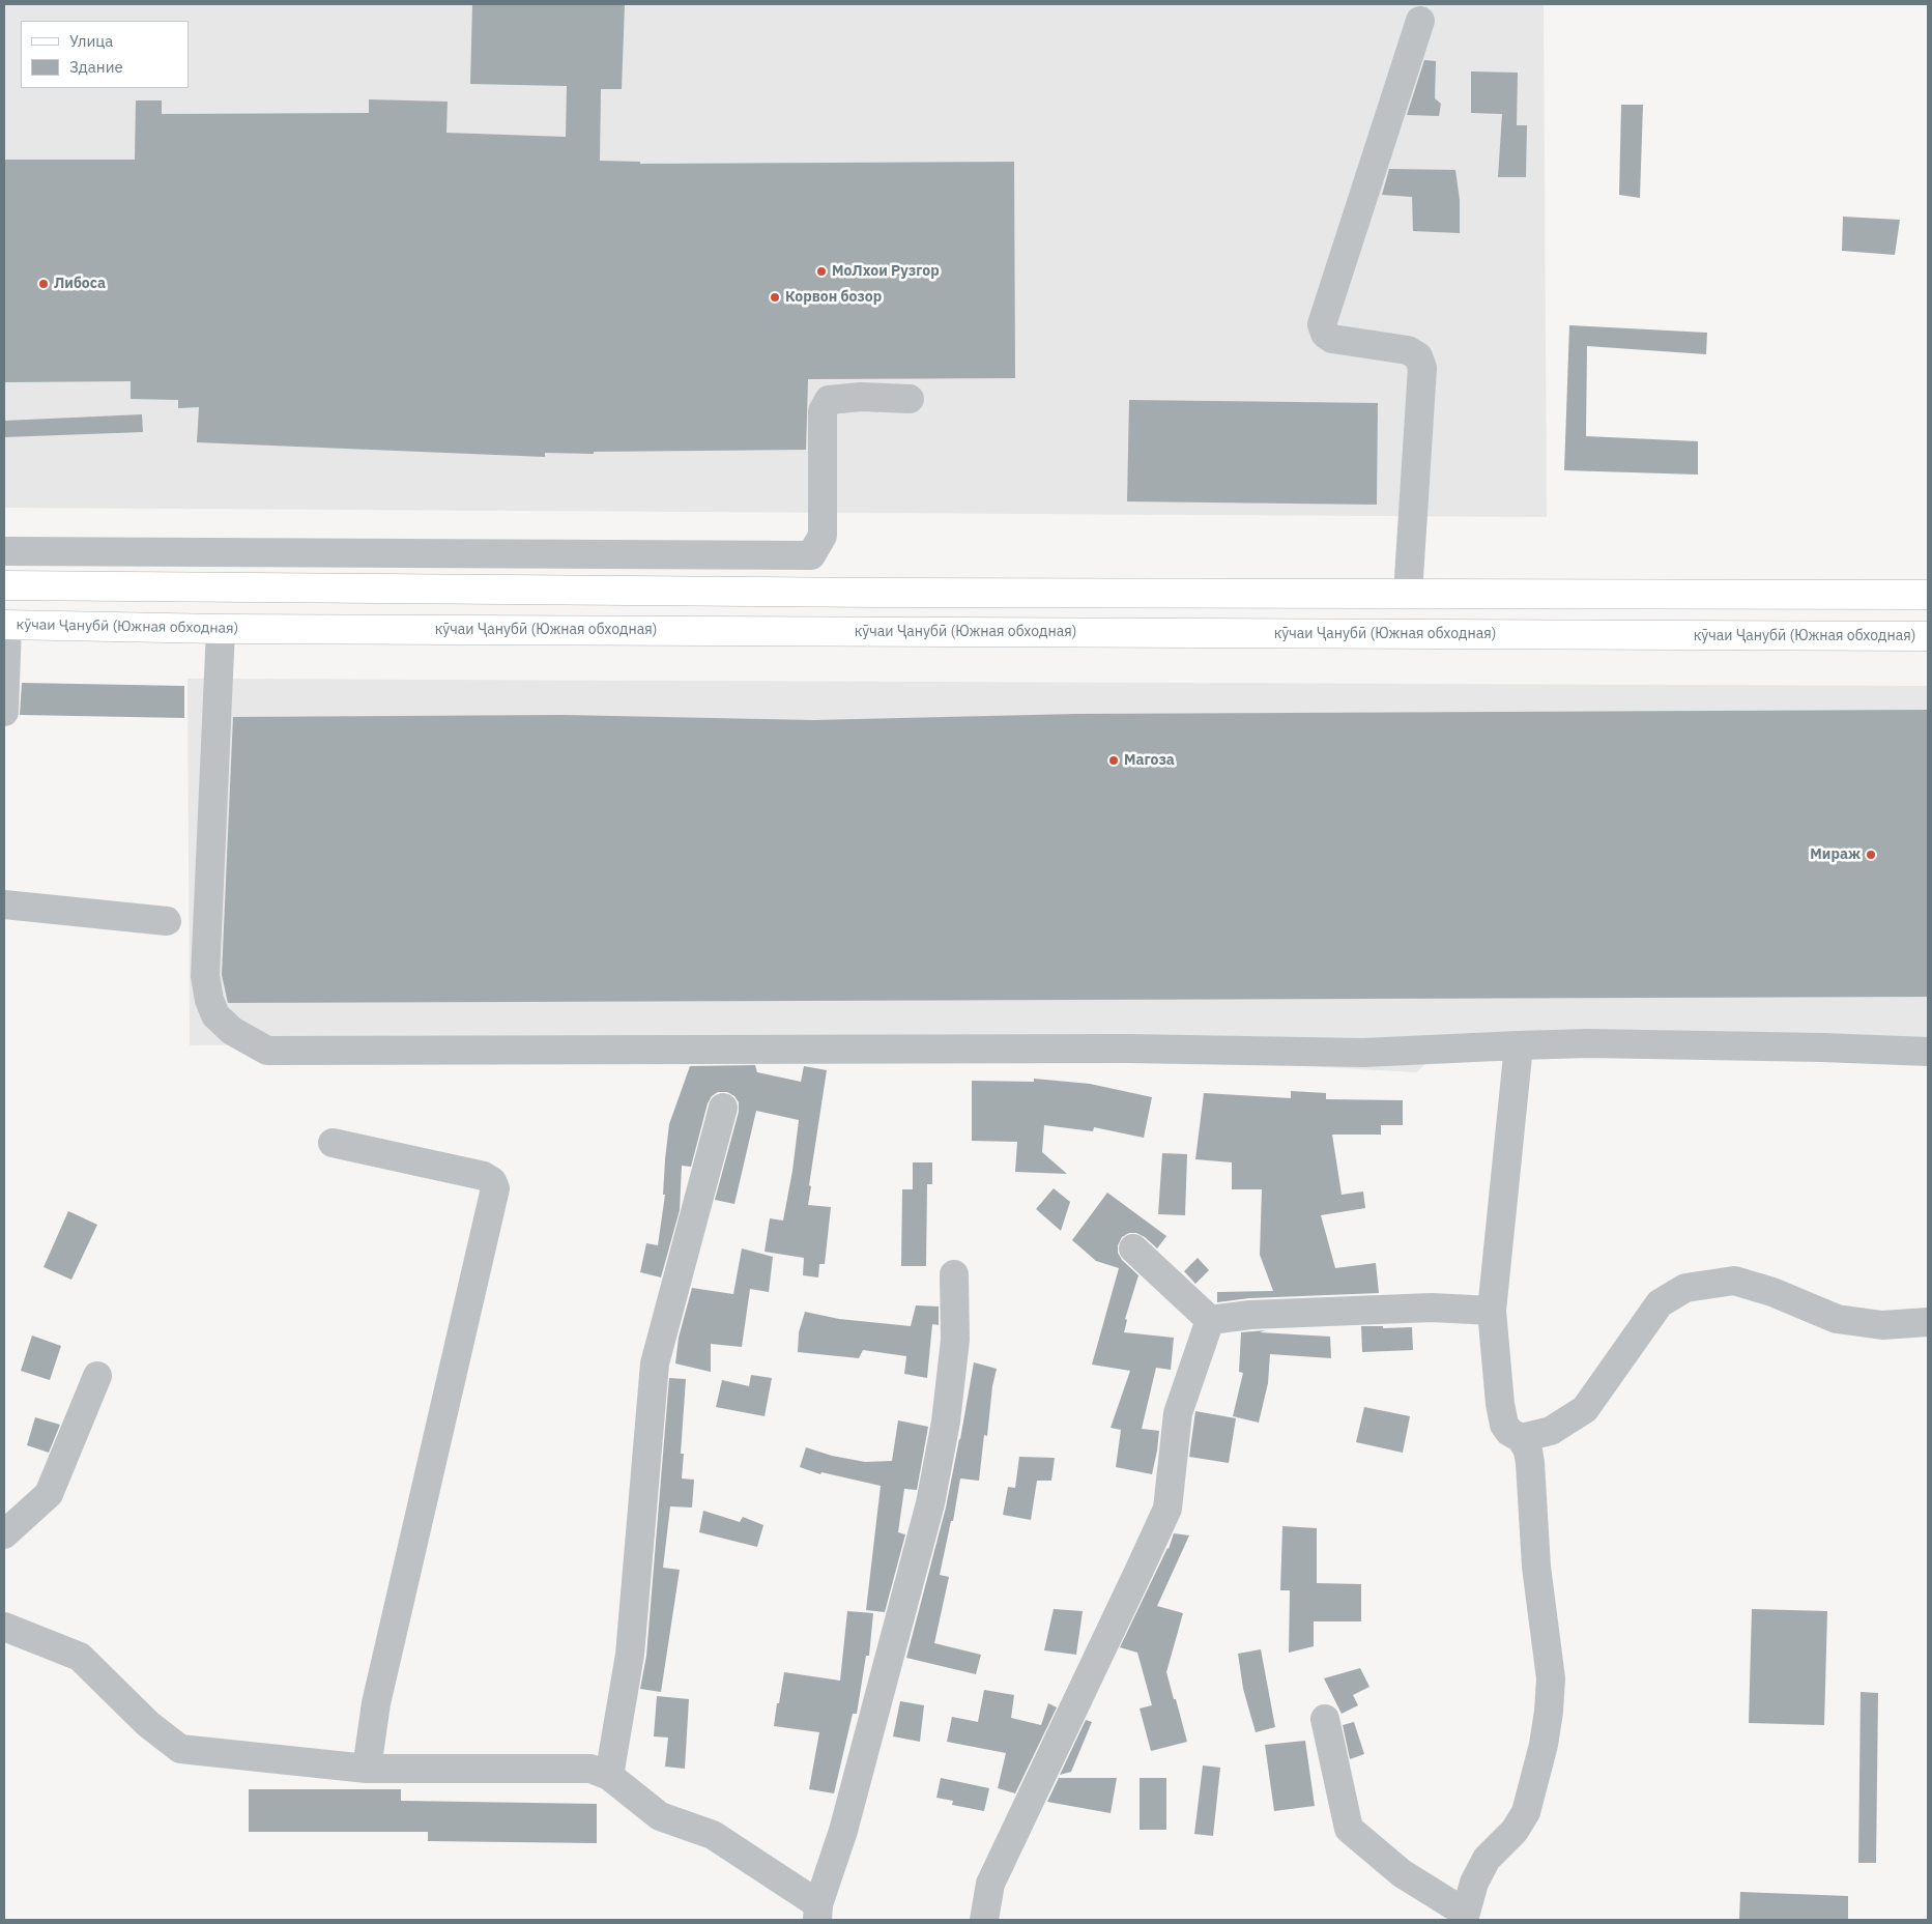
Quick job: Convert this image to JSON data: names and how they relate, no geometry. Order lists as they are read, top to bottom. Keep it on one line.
{"streets":{"main road":["кӯчаи Ҷанубӣ (Южная обходная)"]},"places":["МоЛхои Рузгор","Либоса","Корвон бозор","Магоза","Мираж"],"legend":["Улица","Здание"]}
